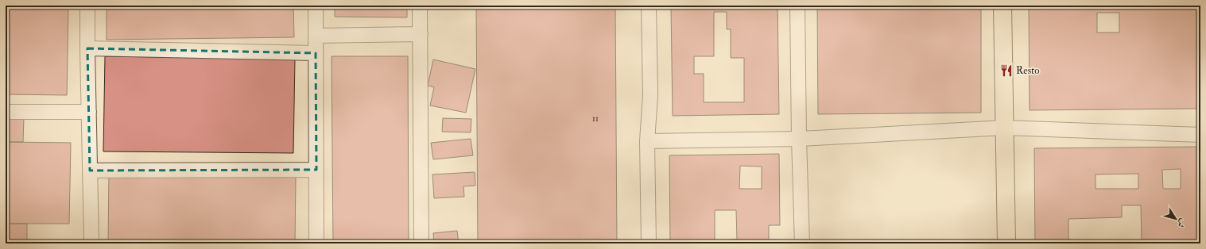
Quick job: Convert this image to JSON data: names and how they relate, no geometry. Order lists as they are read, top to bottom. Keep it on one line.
{"places":{"restaurant":["Resto"]},"house_numbers":["11"],"north":"bottom right"}
